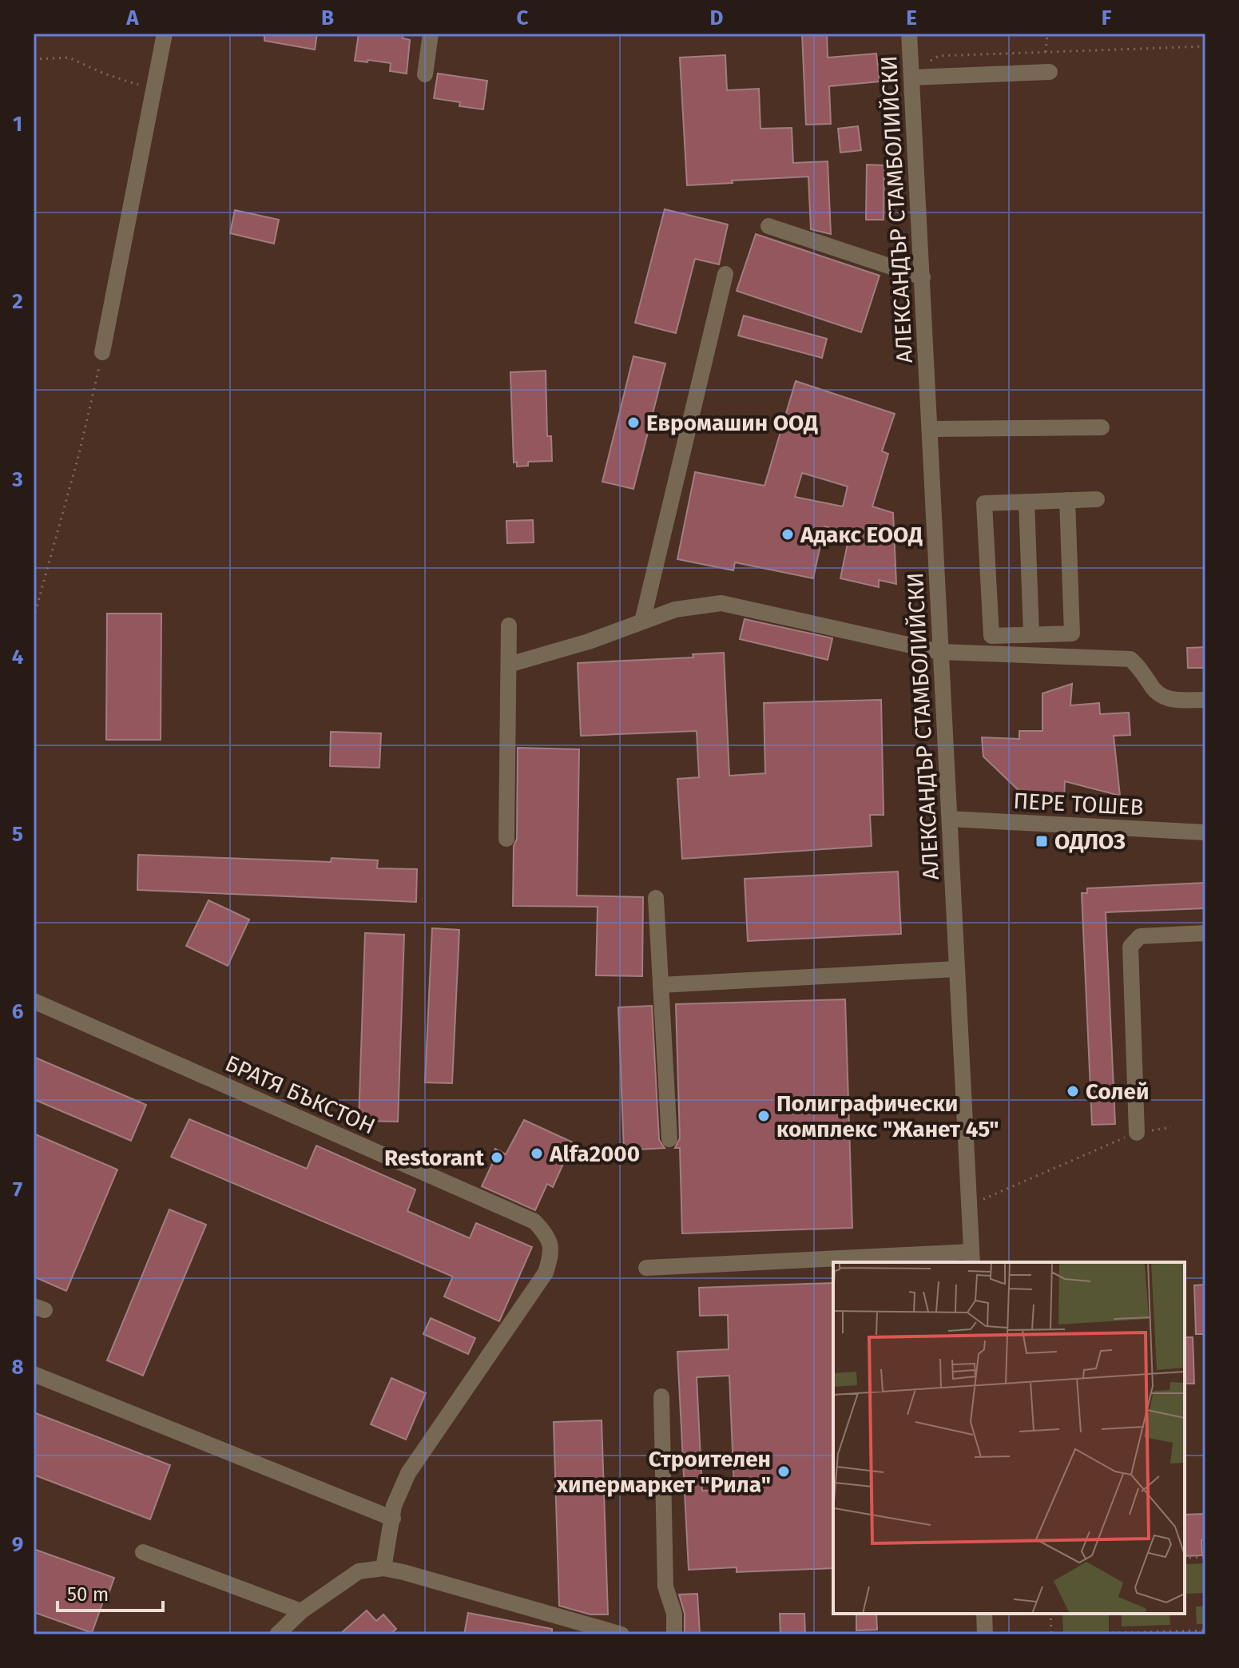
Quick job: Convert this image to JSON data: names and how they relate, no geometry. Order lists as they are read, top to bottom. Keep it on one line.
{"streets":{"street":["АЛЕКСАНДЪР СТАМБОЛИЙСКИ","ПЕРЕ ТОШЕВ","БРАТЯ БЪКСТОН"]},"crossings":[["АЛЕКСАНДЪР СТАМБОЛИЙСКИ","ПЕРЕ ТОШЕВ"]],"places":{"other":["Евромашин ООД","Адакс ЕООД","Солей","Полиграфически комплекс \"Жанет 45\"","Alfa2000","Restorant","Строителен хипермаркет \"Рила\""],"transit":["ОДЛОЗ"]},"scale_bar":"50 m","grid":{"columns":["A","B","C","D","E","F"],"rows":["1","2","3","4","5","6","7","8","9"]}}
